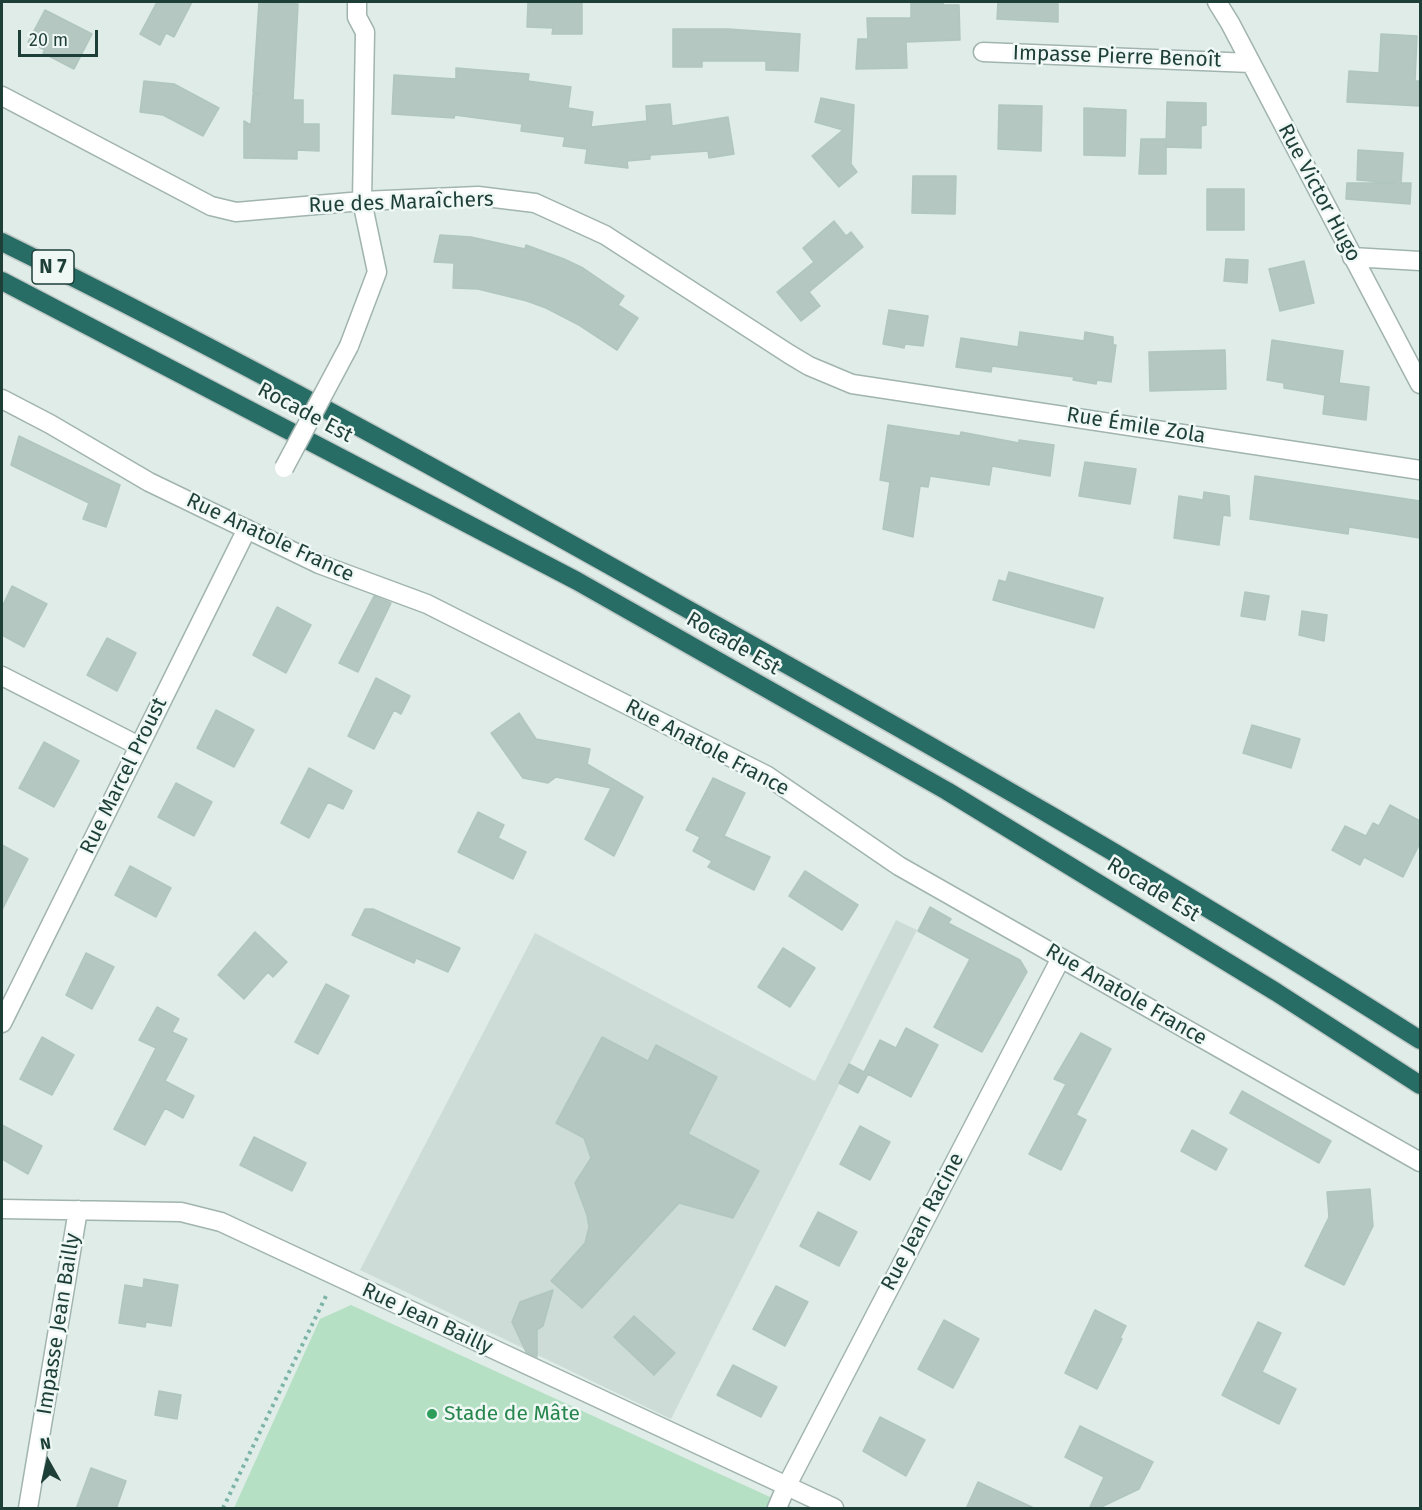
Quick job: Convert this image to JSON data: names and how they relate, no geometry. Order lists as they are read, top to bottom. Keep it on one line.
{"streets":{"highway":["N 7","Rocade Est"],"street":["Impasse Pierre Benoît","Rue Victor Hugo","Rue des Maraîchers","Rue Émile Zola","Rue Anatole France","Rue Marcel Proust","Rue Jean Racine","Rue Jean Bailly","Impasse Jean Bailly"]},"crossings":[["Impasse Pierre Benoît","Rue Victor Hugo"],["Rue des Maraîchers","Rue Émile Zola"],["Rue Anatole France","Rue Marcel Proust"],["Rue Anatole France","Rue Jean Racine"],["Rue Jean Racine","Rue Jean Bailly"],["Rue Jean Bailly","Impasse Jean Bailly"]],"places":["Stade de Mâte"],"scale_bar":"20 m","north":"top"}
